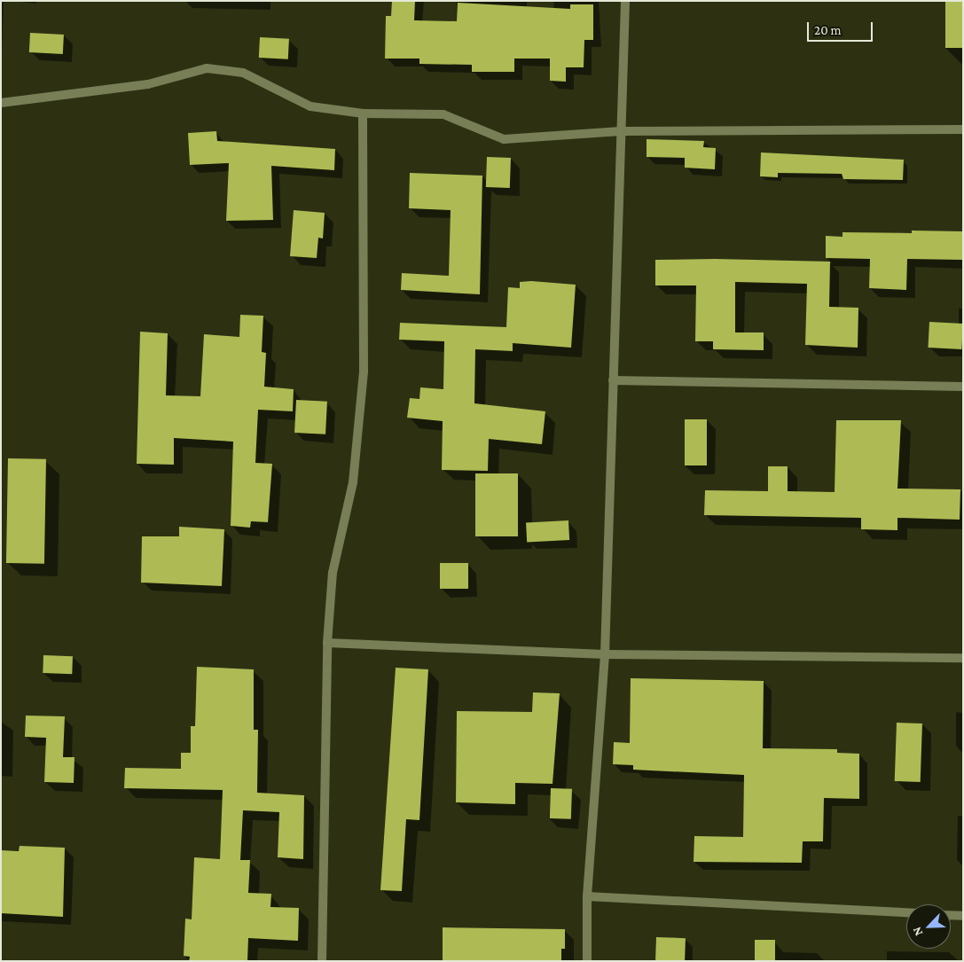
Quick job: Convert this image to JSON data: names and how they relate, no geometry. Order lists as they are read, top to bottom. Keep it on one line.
{"scale_bar":"20 m","north":"bottom left"}
